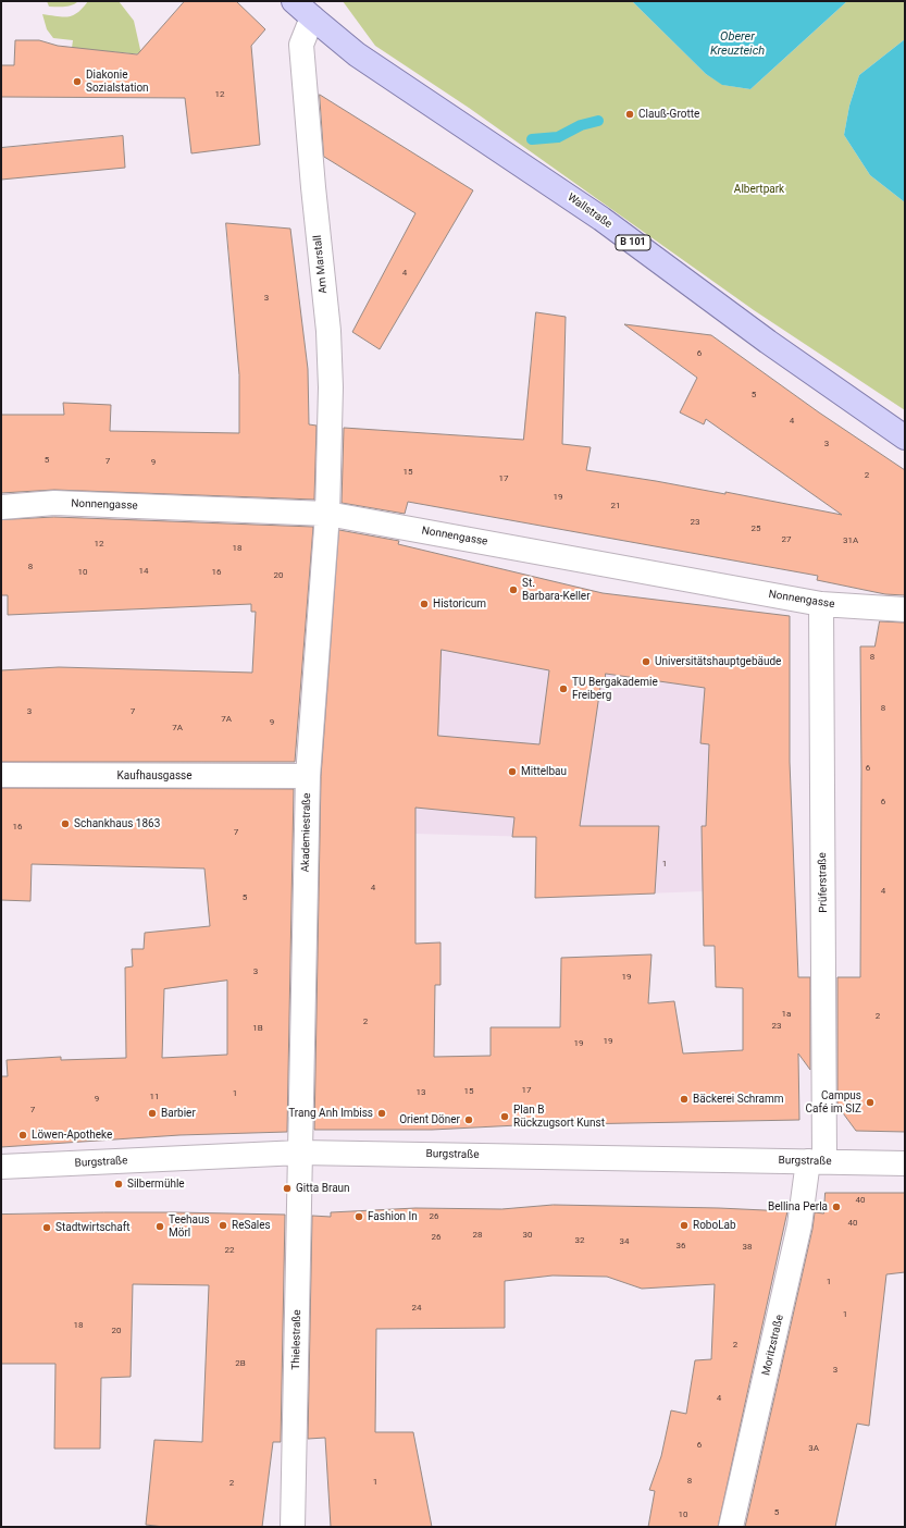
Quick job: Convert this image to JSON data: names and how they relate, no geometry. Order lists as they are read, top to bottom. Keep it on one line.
{"streets":{"main road":["Wallstraße","B 101"],"street":["Am Marstall","Nonnengasse","Kaufhausgasse","Akademiestraße","Prüferstraße","Burgstraße","Thielestraße","Moritzstraße"]},"crossings":[["Wallstraße","Am Marstall"],["Am Marstall","Nonnengasse"],["Am Marstall","Akademiestraße"],["Nonnengasse","Akademiestraße"],["Nonnengasse","Prüferstraße"],["Kaufhausgasse","Akademiestraße"],["Akademiestraße","Burgstraße"],["Akademiestraße","Thielestraße"],["Prüferstraße","Burgstraße"],["Prüferstraße","Moritzstraße"],["Burgstraße","Thielestraße"],["Burgstraße","Moritzstraße"]],"water":["Oberer Kreuzteich"],"parks":["Albertpark"],"places":["Diakonie Sozialstation","Clauß-Grotte","St. Barbara-Keller","Historicum","Universitätshauptgebäude","TU Bergakademie Freiberg","Mittelbau","Schankhaus 1863","Bäckerei Schramm","Campus Café im SIZ","Barbier","Trang Anh Imbiss","Plan B Rückzugsort Kunst","Orient Döner","Löwen-Apotheke","Silbermühle","Gitta Braun","Bellina Perla","Fashion In","ReSales","RoboLab","Teehaus Mörl","Stadtwirtschaft"],"house_numbers":["12","4","3","6","5","4","3","5","7","9","15","2","17","19","21","23","25","27","31A","12","18","8","14","10","16","20","8","8","3","7","7A","9","7A","6","6","16","7","1","4","4","5","3","19","1a","2","2","23","1B","19","19","17","15","13","1","11","9","7","40","26","40","28","30","26","32","34","36","38","22","1","24","1","18","20","2","2B","3","4","6","3A","8","1","2","5","10"]}
